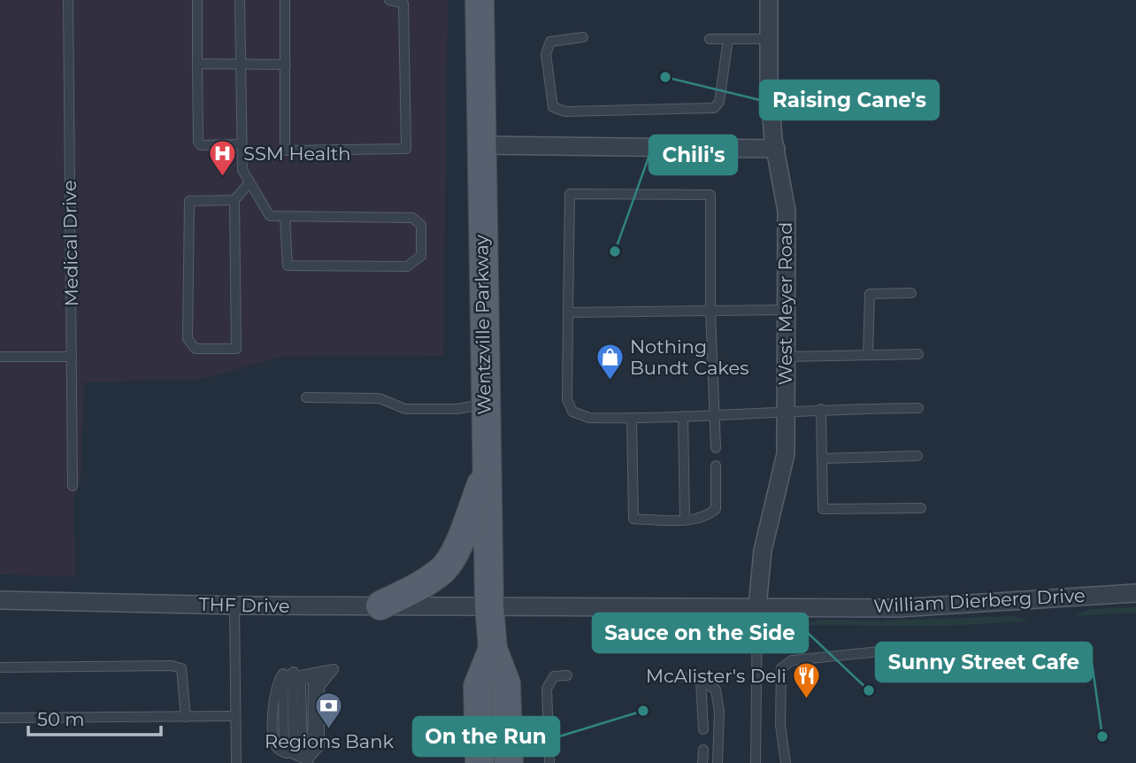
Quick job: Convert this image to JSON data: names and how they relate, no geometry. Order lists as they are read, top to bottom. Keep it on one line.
{"streets":{"main road":["Wentzville Parkway"],"street":["West Meyer Road","William Dierberg Drive","THF Drive"],"lane":["Medical Drive"]},"crossings":[["West Meyer Road","William Dierberg Drive"],["Wentzville Parkway","William Dierberg Drive"],["Wentzville Parkway","THF Drive"],["William Dierberg Drive","THF Drive"]],"places":{"other":["Raising Cane's","Chili's","Sauce on the Side","On the Run","Sunny Street Cafe"],"hospital":["SSM Health"],"shop":["Nothing Bundt Cakes"],"restaurant":["McAlister's Deli"],"bank":["Regions Bank"]},"scale_bar":"50 m"}
